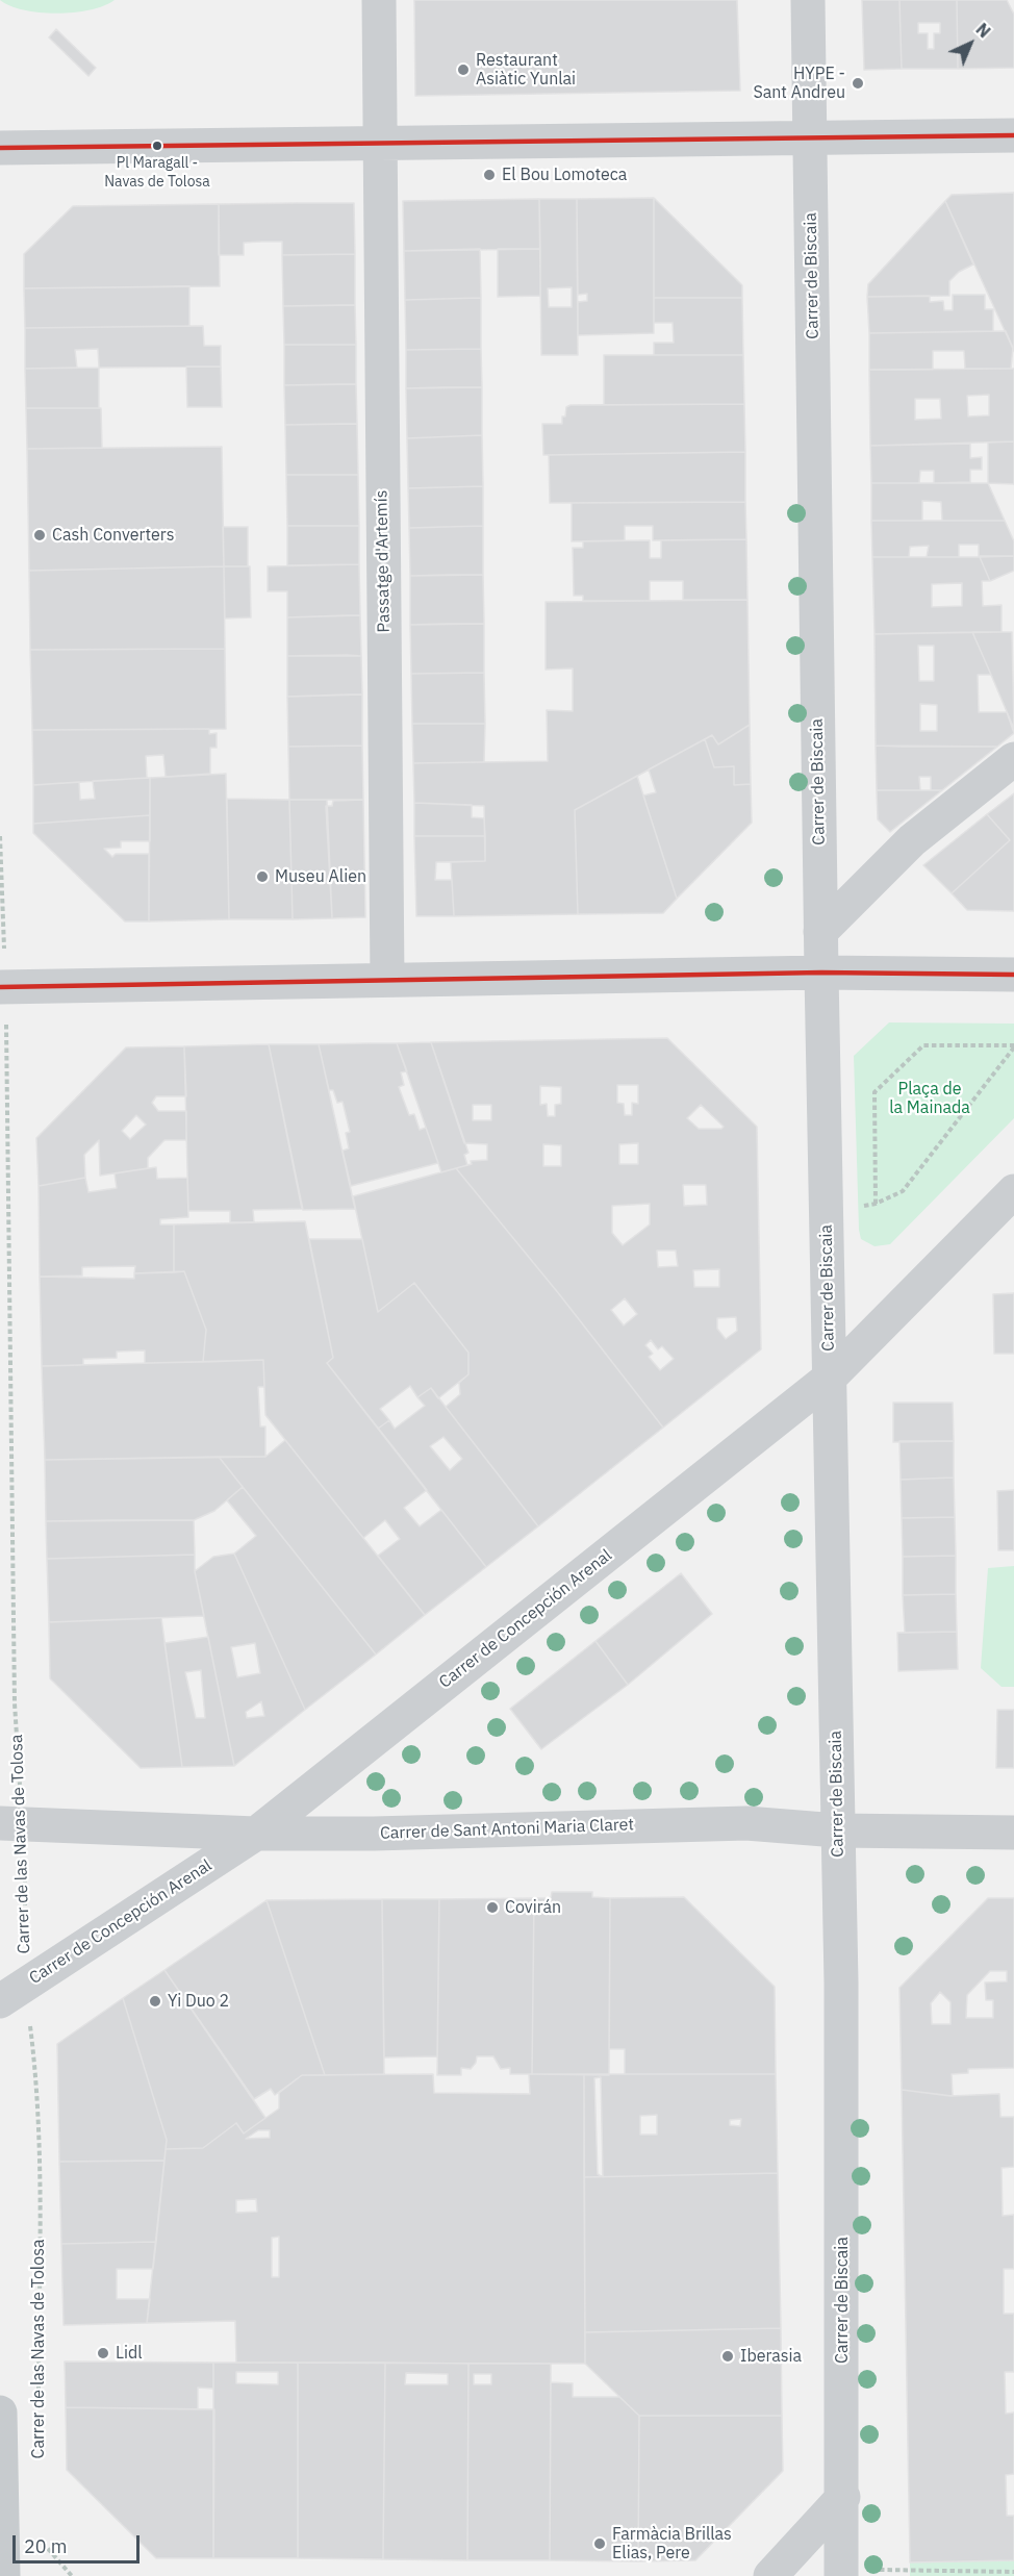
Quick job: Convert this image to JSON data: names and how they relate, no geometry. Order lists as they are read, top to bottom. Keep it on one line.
{"streets":{"street":["Carrer de Biscaia","Passatge d'Artemís","Carrer de Concepción Arenal","Carrer de Sant Antoni Maria Claret"],"path":["Carrer de las Navas de Tolosa"]},"crossings":[["Carrer de Biscaia","Carrer de Concepción Arenal"],["Carrer de Biscaia","Carrer de Sant Antoni Maria Claret"],["Carrer de Concepción Arenal","Carrer de Sant Antoni Maria Claret"],["Carrer de Concepción Arenal","Carrer de las Navas de Tolosa"],["Carrer de Sant Antoni Maria Claret","Carrer de las Navas de Tolosa"]],"parks":["Plaça de la Mainada"],"places":["Restaurant Asiàtic Yunlai","HYPE - Sant Andreu","Pl Maragall - Navas de Tolosa","El Bou Lomoteca","Cash Converters","Museu Alien","Covirán","Yi Duo 2","Lidl","Iberasia","Farmàcia Brillas Elias, Pere"],"scale_bar":"20 m","north":"top right"}
